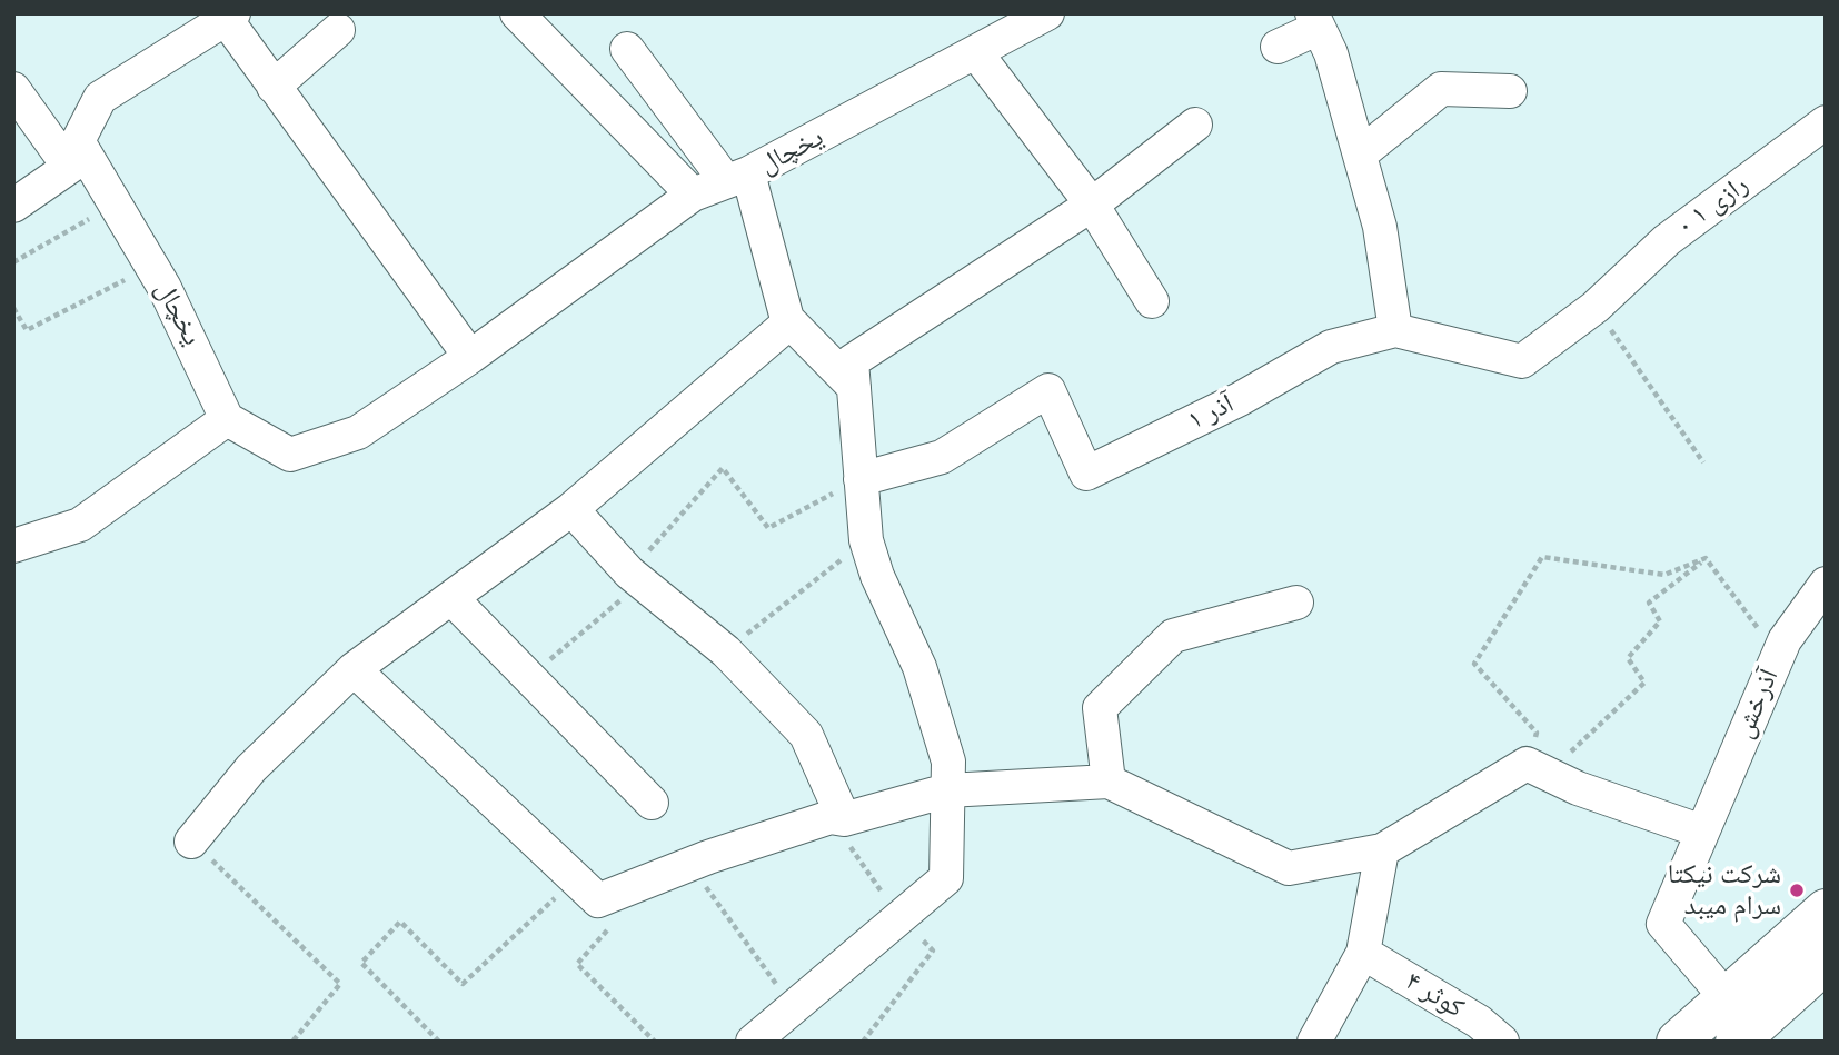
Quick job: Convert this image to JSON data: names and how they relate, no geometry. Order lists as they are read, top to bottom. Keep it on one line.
{"streets":{"street":["یخچال","رازی ۱ ۰","آذر ۱","آذرخش","کوثر ۴"]},"crossings":[["رازی ۱ ۰","آذر ۱"]],"places":["شرکت نیکتا سرام میبد"]}
